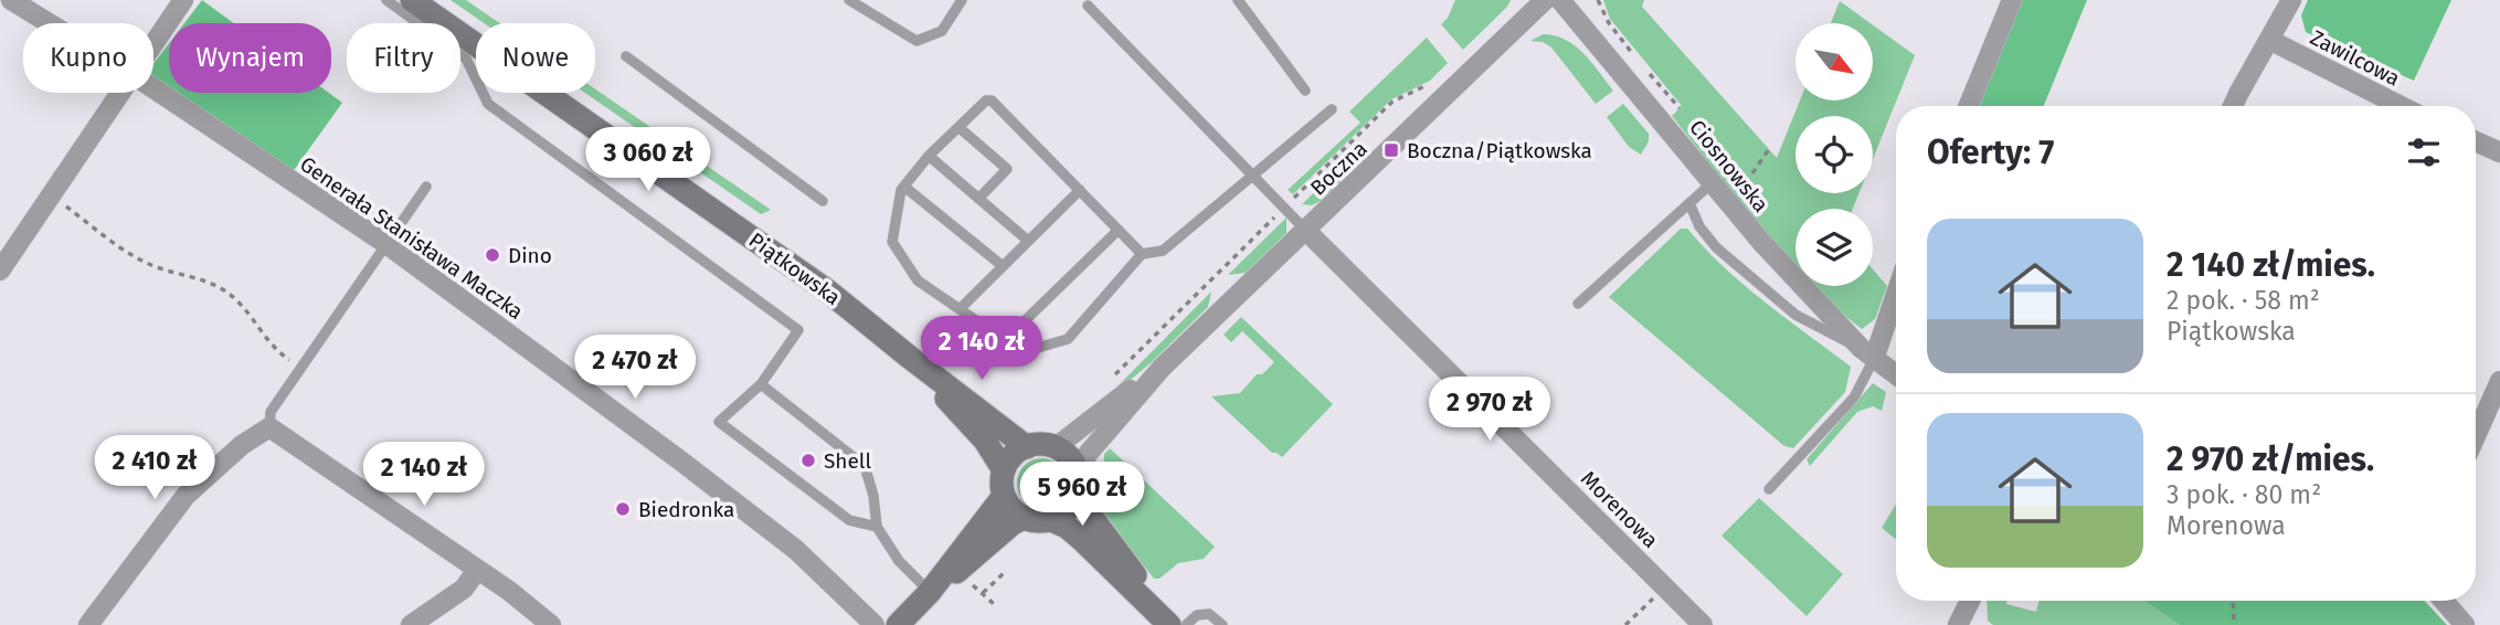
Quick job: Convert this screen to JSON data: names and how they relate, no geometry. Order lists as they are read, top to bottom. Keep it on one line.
{"streets":{"main road":["Piątkowska"],"street":["Zawilcowa","Ciosnowska","Boczna","Generała Stanisława Maczka","Morenowa"]},"crossings":[["Boczna","Piątkowska"],["Boczna","Morenowa"]],"places":{"transit":["Boczna/Piątkowska"],"other":["Dino","Shell","Biedronka"]},"north":"bottom right","page":{"chip":["Kupno","Wynajem","Filtry","Nowe"],"heading":"Oferty: 7","price":["3 060 zł","2 140 zł","2 470 zł","2 970 zł","2 410 zł","2 140 zł","5 960 zł"],"list":[{"name":"2 140 zł/mies.","note":"2 pok. · 58 m² · Piątkowska"},{"name":"2 970 zł/mies.","note":"3 pok. · 80 m² · Morenowa"}]}}
